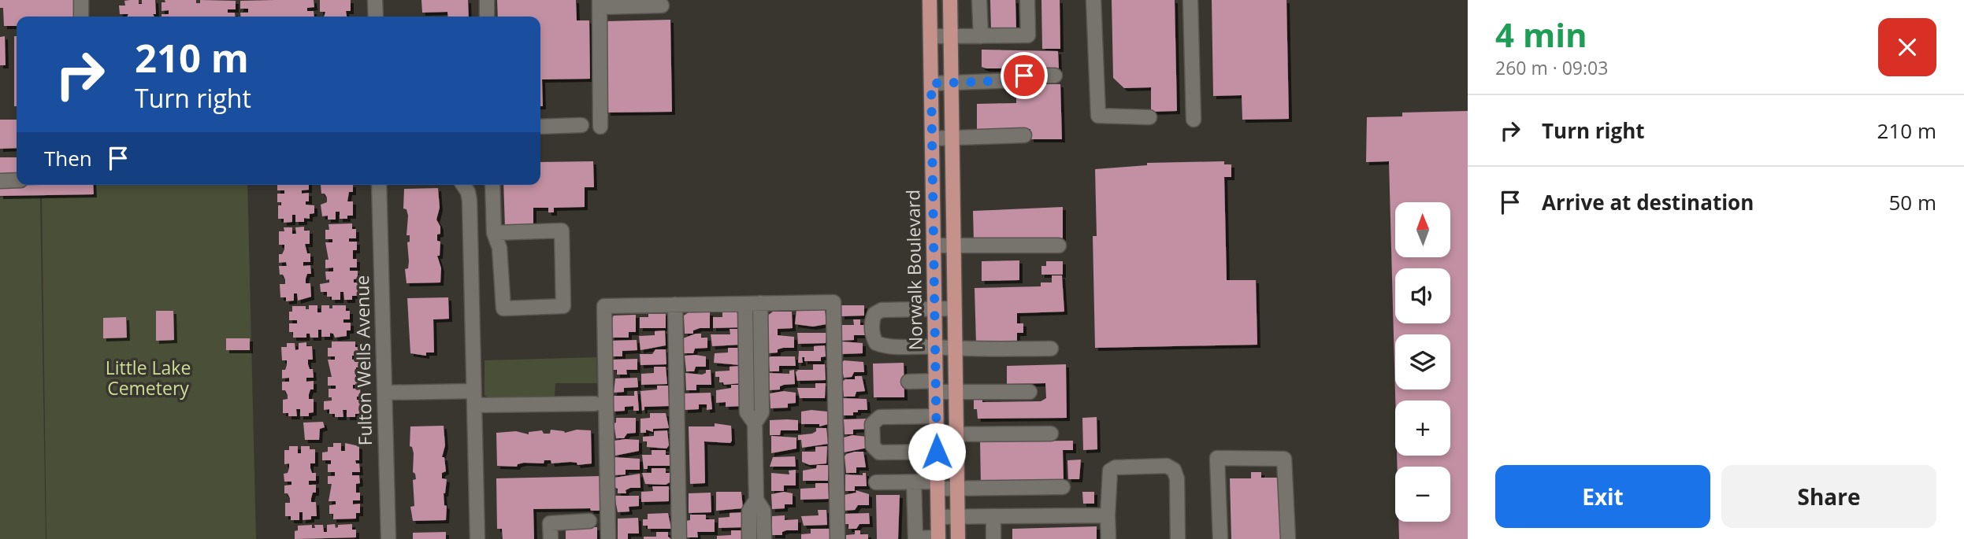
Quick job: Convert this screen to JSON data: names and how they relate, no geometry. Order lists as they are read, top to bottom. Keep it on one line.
{"streets":{"main road":["Norwalk Boulevard"],"street":["Fulton Wells Avenue"]},"parks":["Little Lake Cemetery"],"north":"top","page":{"heading":["4 min","260 m · 09:03"],"turn":["210 m","Turn right"],"list":[{"name":"Turn right","value":"210 m"},{"name":"Arrive at destination","value":"50 m"}],"then":"Then","map_buttons":["+","−"],"buttons":["Exit","Share"]}}
